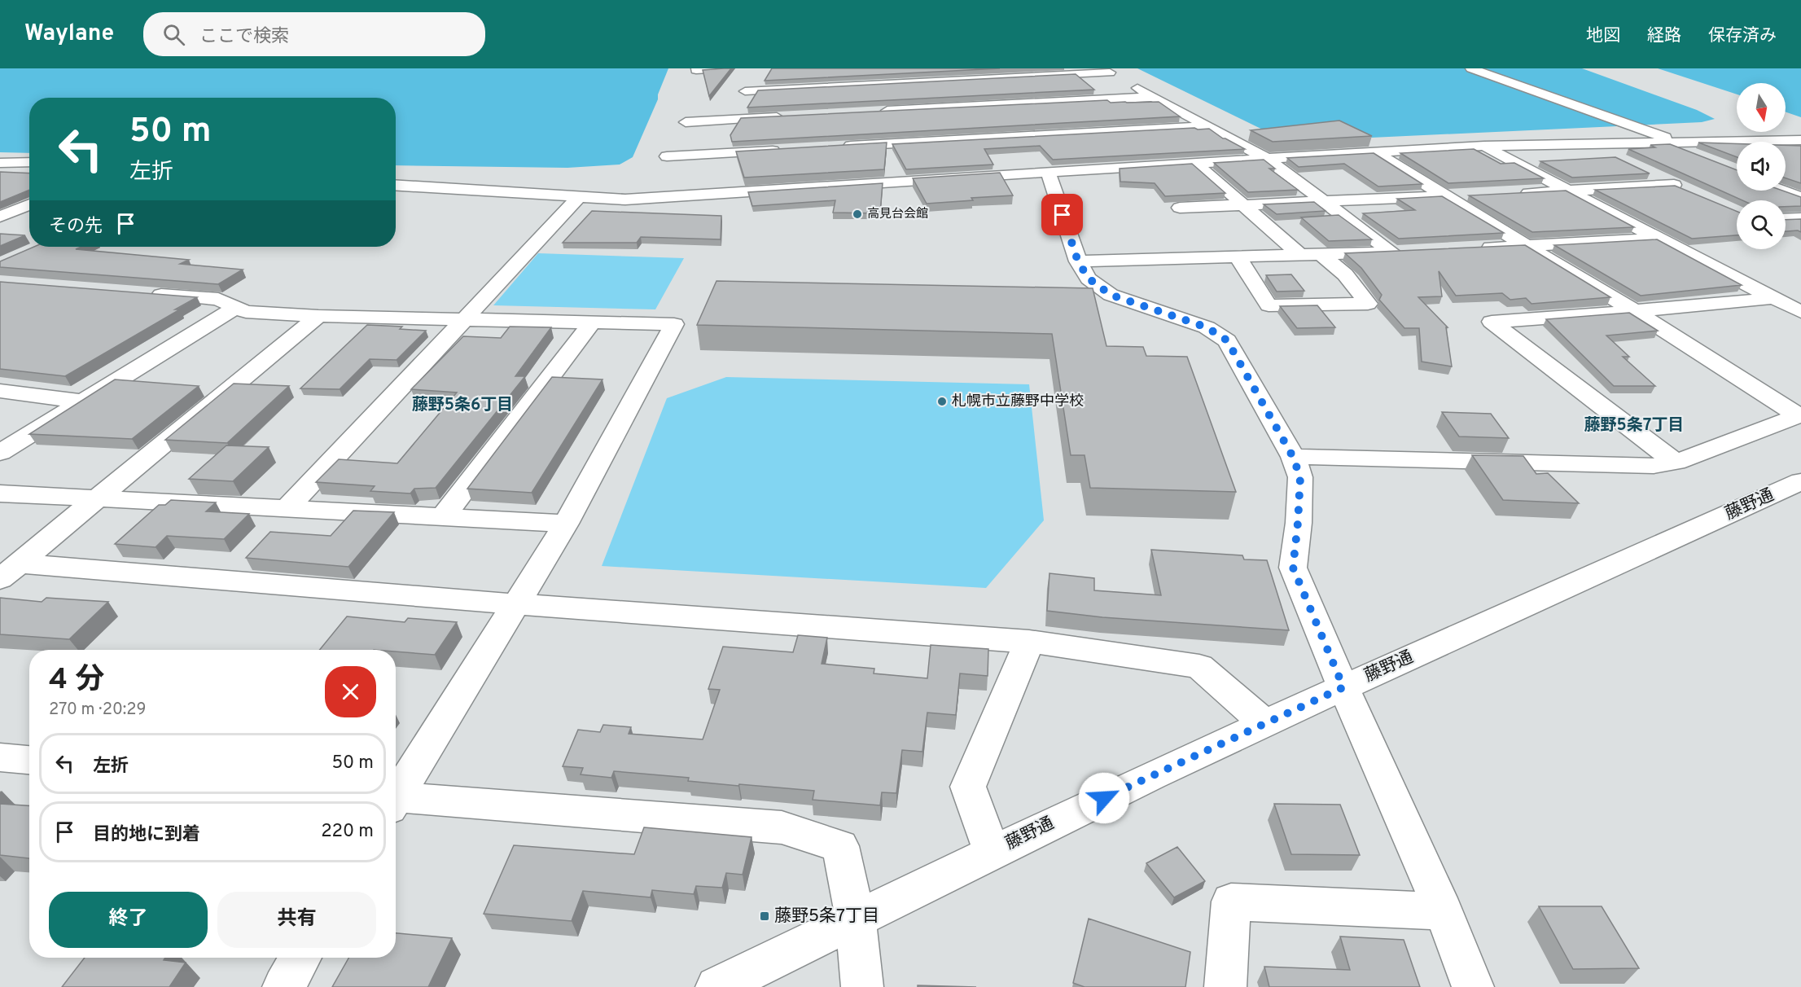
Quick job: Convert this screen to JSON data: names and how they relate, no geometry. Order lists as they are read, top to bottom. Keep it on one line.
{"streets":{"street":["藤野通"]},"districts":["藤野5条6丁目","藤野5条7丁目"],"places":{"other":["高見台会館","札幌市立藤野中学校"],"transit":["藤野5条7丁目"]},"north":"bottom","page":{"header":"Waylane","search":"ここで検索","nav":["地図","経路","保存済み"],"turn":["50 m","左折"],"then":"その先","heading":["4 分","270 m · 20:29"],"list":[{"name":"左折","value":"50 m"},{"name":"目的地に到着","value":"220 m"}],"buttons":["終了","共有"]}}
